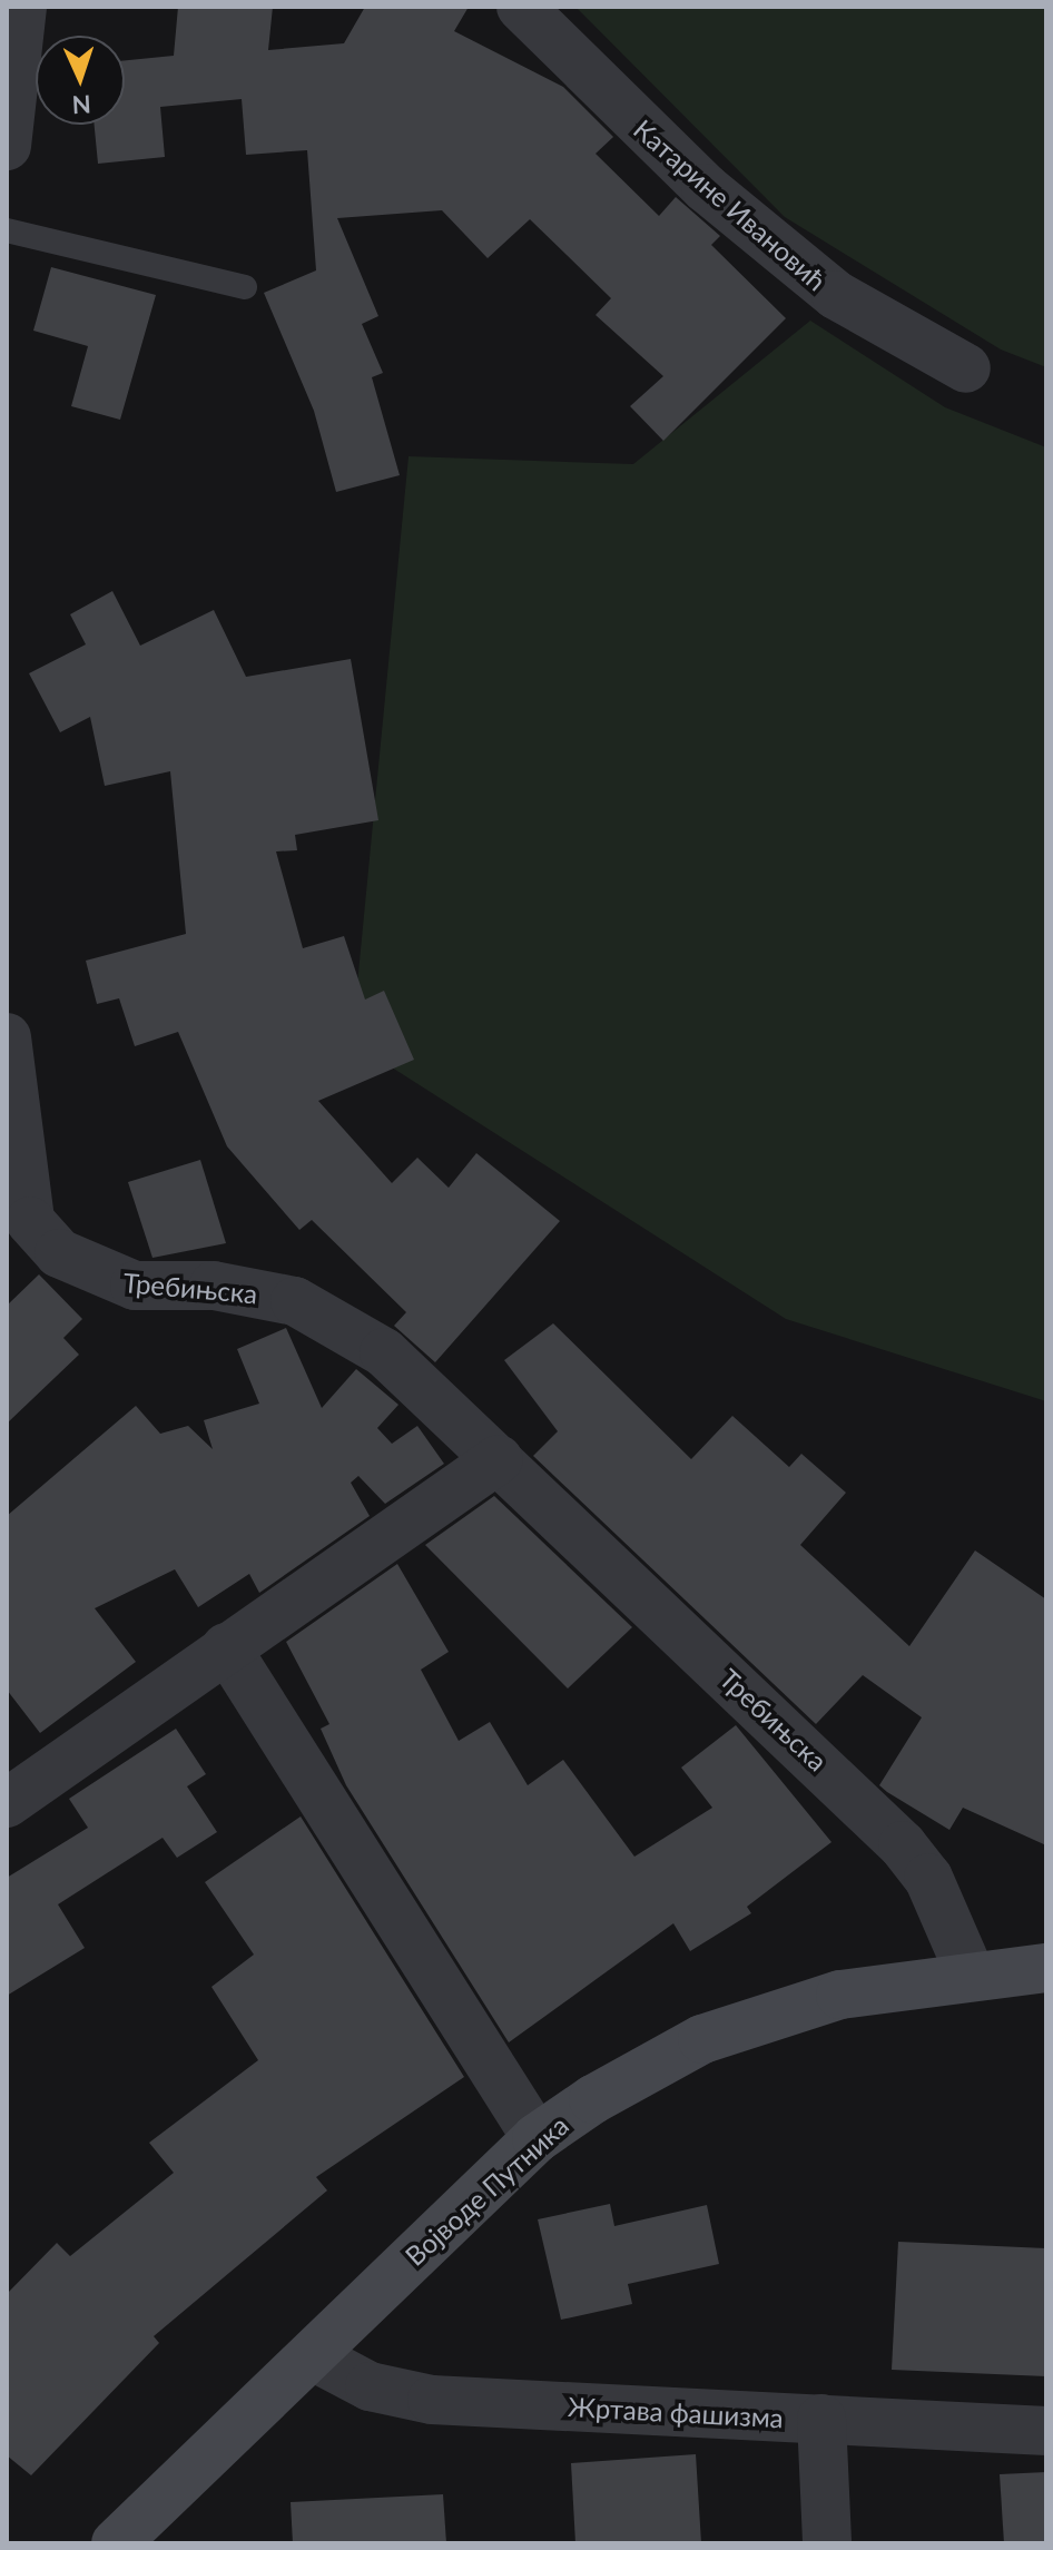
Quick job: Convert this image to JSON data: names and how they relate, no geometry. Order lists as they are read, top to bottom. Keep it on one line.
{"streets":{"street":["Катарине Ивановић","Требињска","Војводе Путника","Жртава фашизма"]},"crossings":[["Требињска","Војводе Путника"],["Војводе Путника","Жртава фашизма"]],"north":"bottom"}
